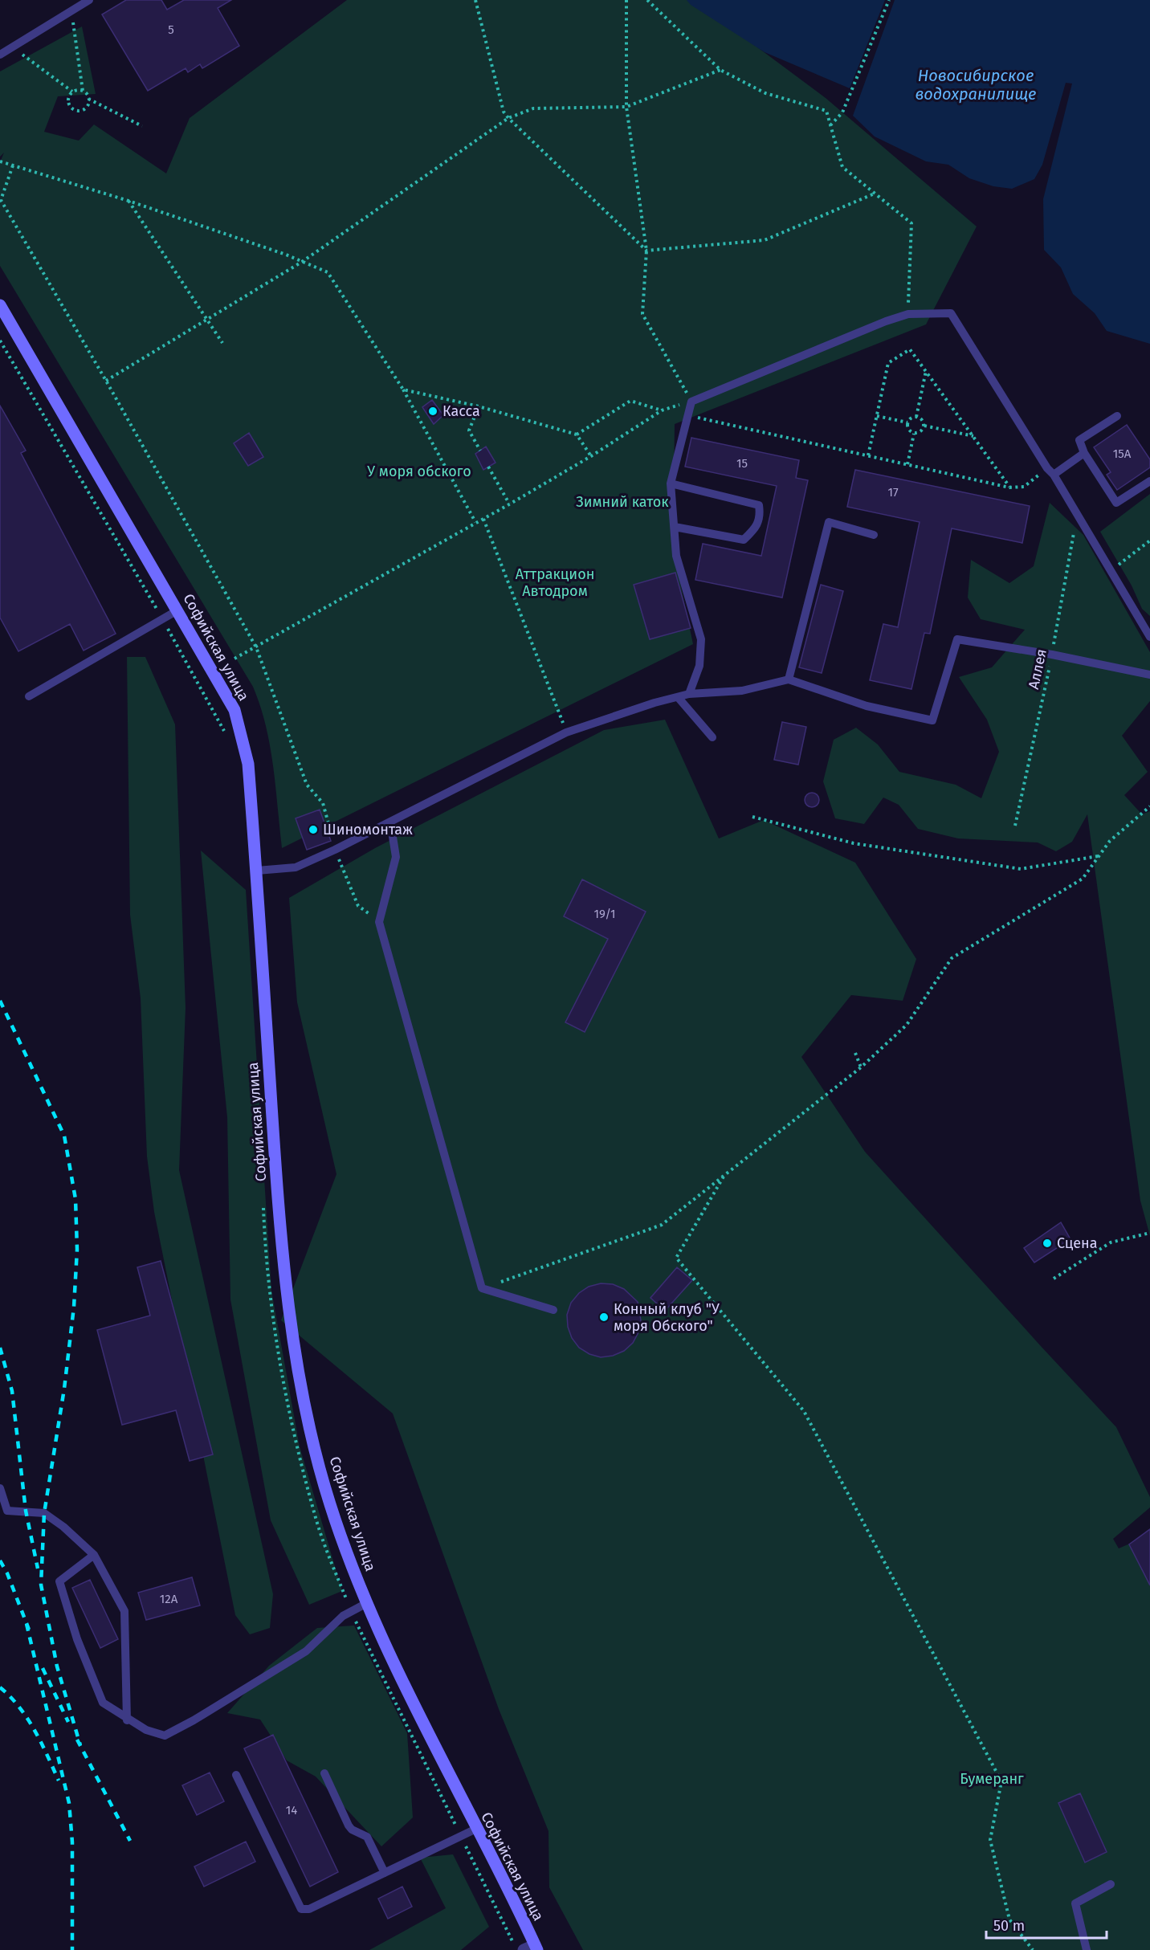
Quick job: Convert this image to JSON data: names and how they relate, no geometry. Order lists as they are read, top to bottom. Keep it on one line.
{"streets":{"main road":["Софийская улица"],"path":["Аллея"]},"water":["Новосибирское водохранилище"],"parks":["У моря обского","Зимний каток","Аттракцион Автодром","Бумеранг"],"places":["Касса","Шиномонтаж","Сцена","Конный клуб \"У моря Обского\""],"house_numbers":["5","15А","15","17","19/1","12А","14"],"scale_bar":"50 m"}
